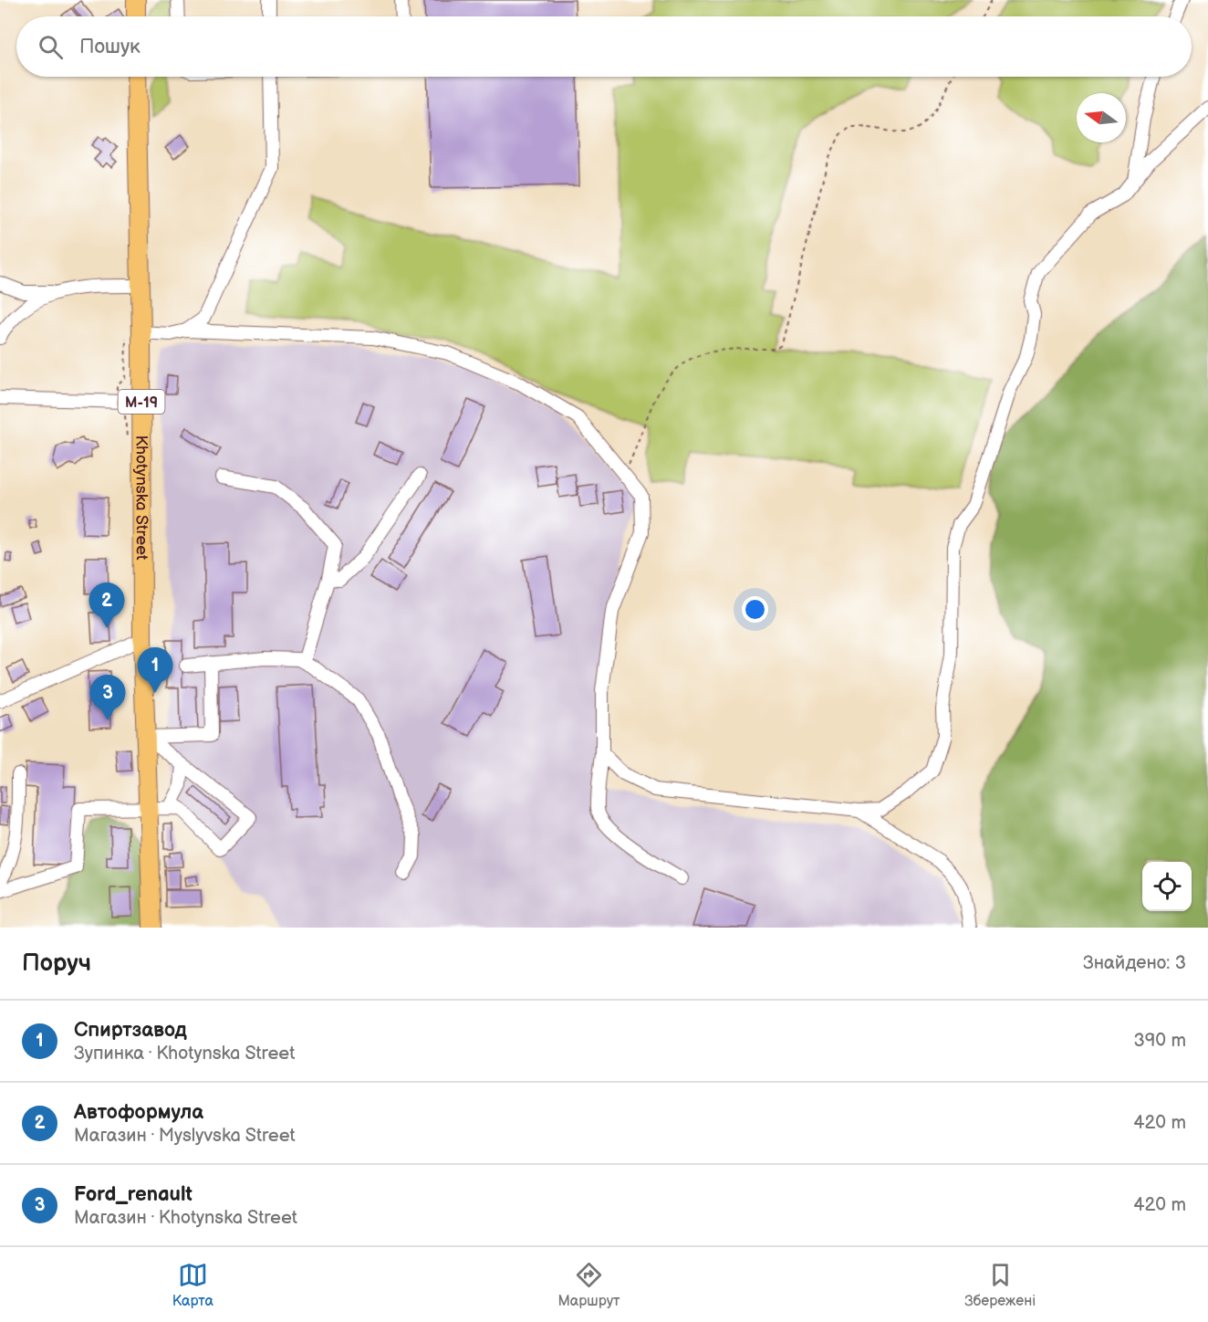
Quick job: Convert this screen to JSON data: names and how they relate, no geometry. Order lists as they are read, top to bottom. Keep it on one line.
{"streets":{"highway":["М-19","Khotynska Street"]},"north":"left","page":{"search":"Пошук","pins":["2","1","3"],"heading":["Поруч","Знайдено: 3"],"list":[{"mark":"1","name":"Спиртзавод","note":"Зупинка · Khotynska Street","value":"390 m"},{"mark":"2","name":"Автоформула","note":"Магазин · Myslyvska Street","value":"420 m"},{"mark":"3","name":"Ford_renault","note":"Магазин · Khotynska Street","value":"420 m"}],"nav":["Карта","Маршрут","Збережені"]}}
